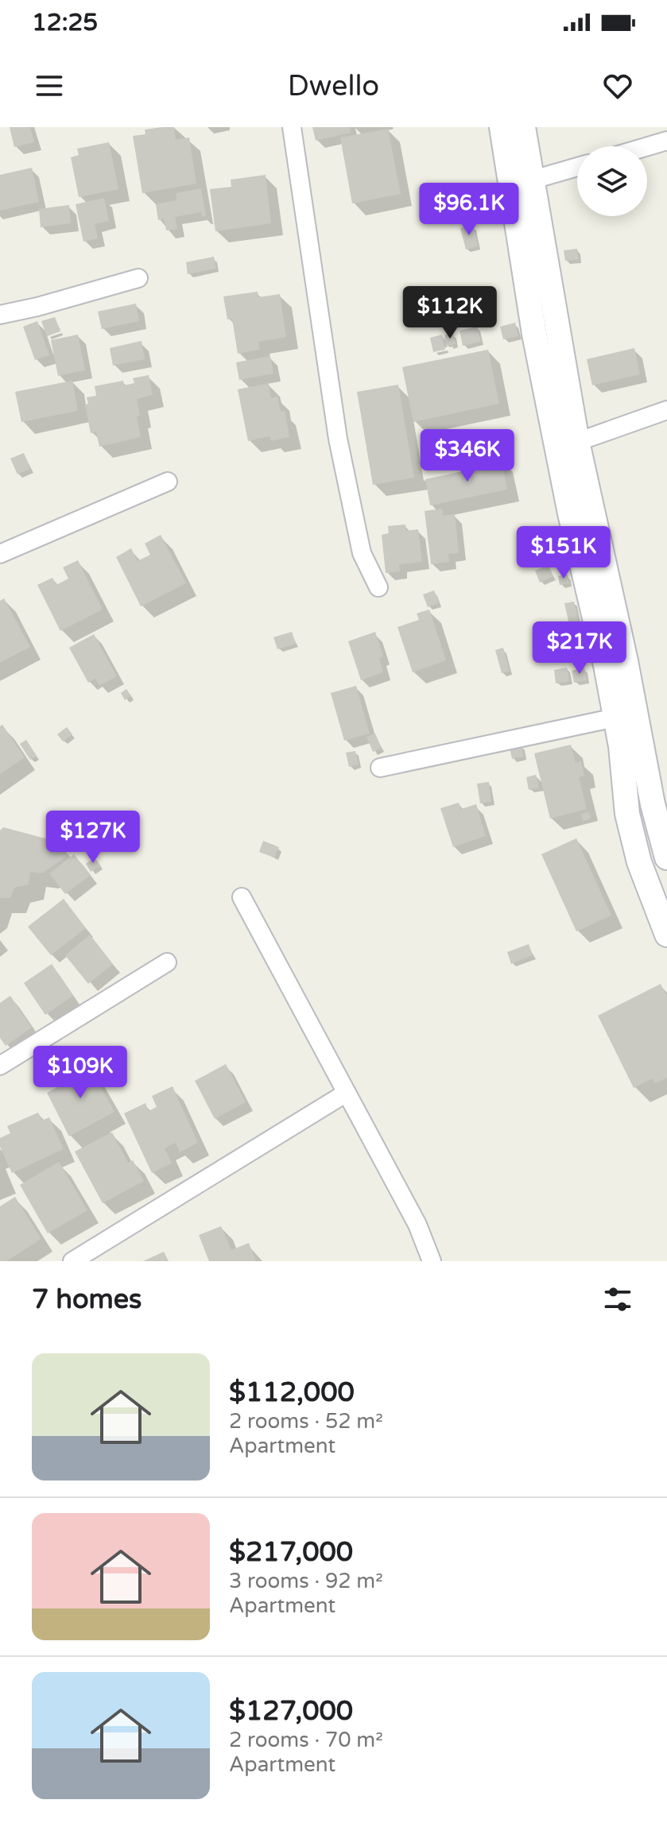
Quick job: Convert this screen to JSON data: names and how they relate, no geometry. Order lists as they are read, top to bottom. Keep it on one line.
{"page":{"status":"12:25","header":"Dwello","price":["$96.1K","$112K","$346K","$151K","$217K","$127K","$109K"],"heading":"7 homes","list":[{"name":"$112,000","note":"2 rooms · 52 m² · Apartment"},{"name":"$217,000","note":"3 rooms · 92 m² · Apartment"},{"name":"$127,000","note":"2 rooms · 70 m² · Apartment"}]}}
